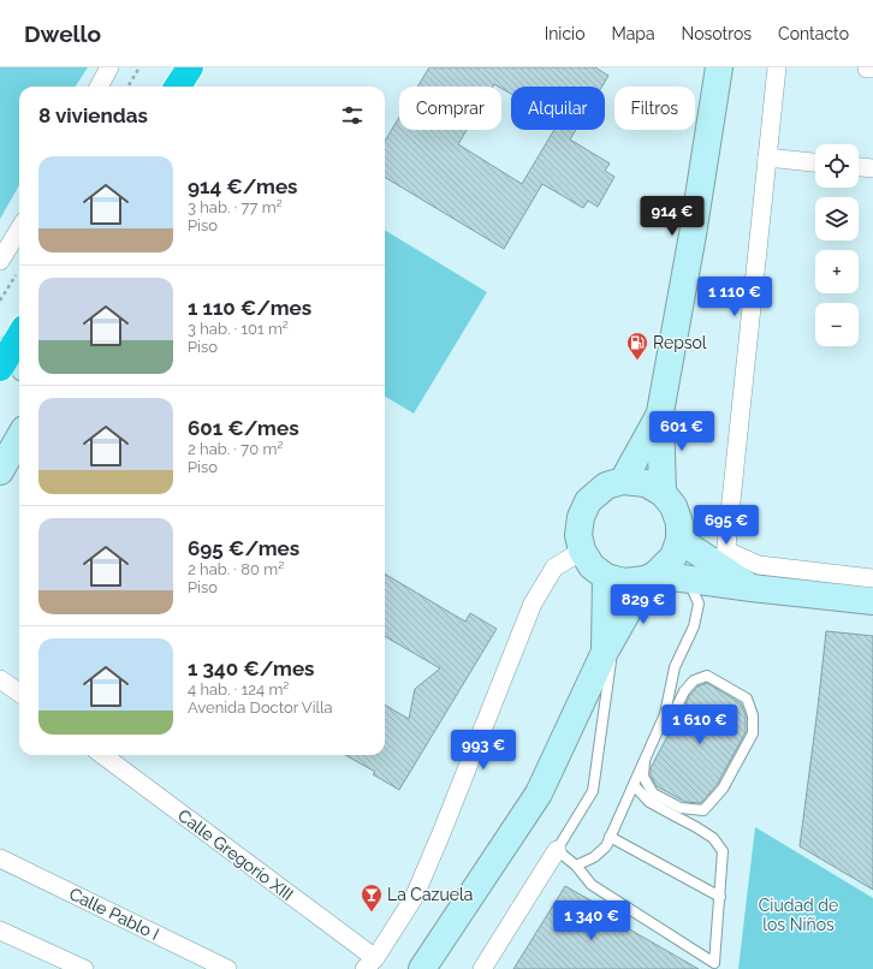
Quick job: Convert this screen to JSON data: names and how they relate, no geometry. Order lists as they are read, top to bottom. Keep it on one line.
{"streets":{"street":["Calle Gregorio XIII","Calle Pablo I"]},"parks":["Ciudad de los Niños"],"places":{"fuel station":["Repsol"],"bar":["La Cazuela"]},"page":{"header":"Dwello","nav":["Inicio","Mapa","Nosotros","Contacto"],"chip":["Comprar","Alquilar","Filtros"],"heading":"8 viviendas","map_buttons":["+","−"],"list":[{"name":"914 €/mes","note":"3 hab. · 77 m² · Piso"},{"name":"1 110 €/mes","note":"3 hab. · 101 m² · Piso"},{"name":"601 €/mes","note":"2 hab. · 70 m² · Piso"},{"name":"695 €/mes","note":"2 hab. · 80 m² · Piso"},{"name":"1 340 €/mes","note":"4 hab. · 124 m² · Avenida Doctor Villa"}],"price":["914 €","1 110 €","601 €","695 €","829 €","1 610 €","993 €","1 340 €"]}}
